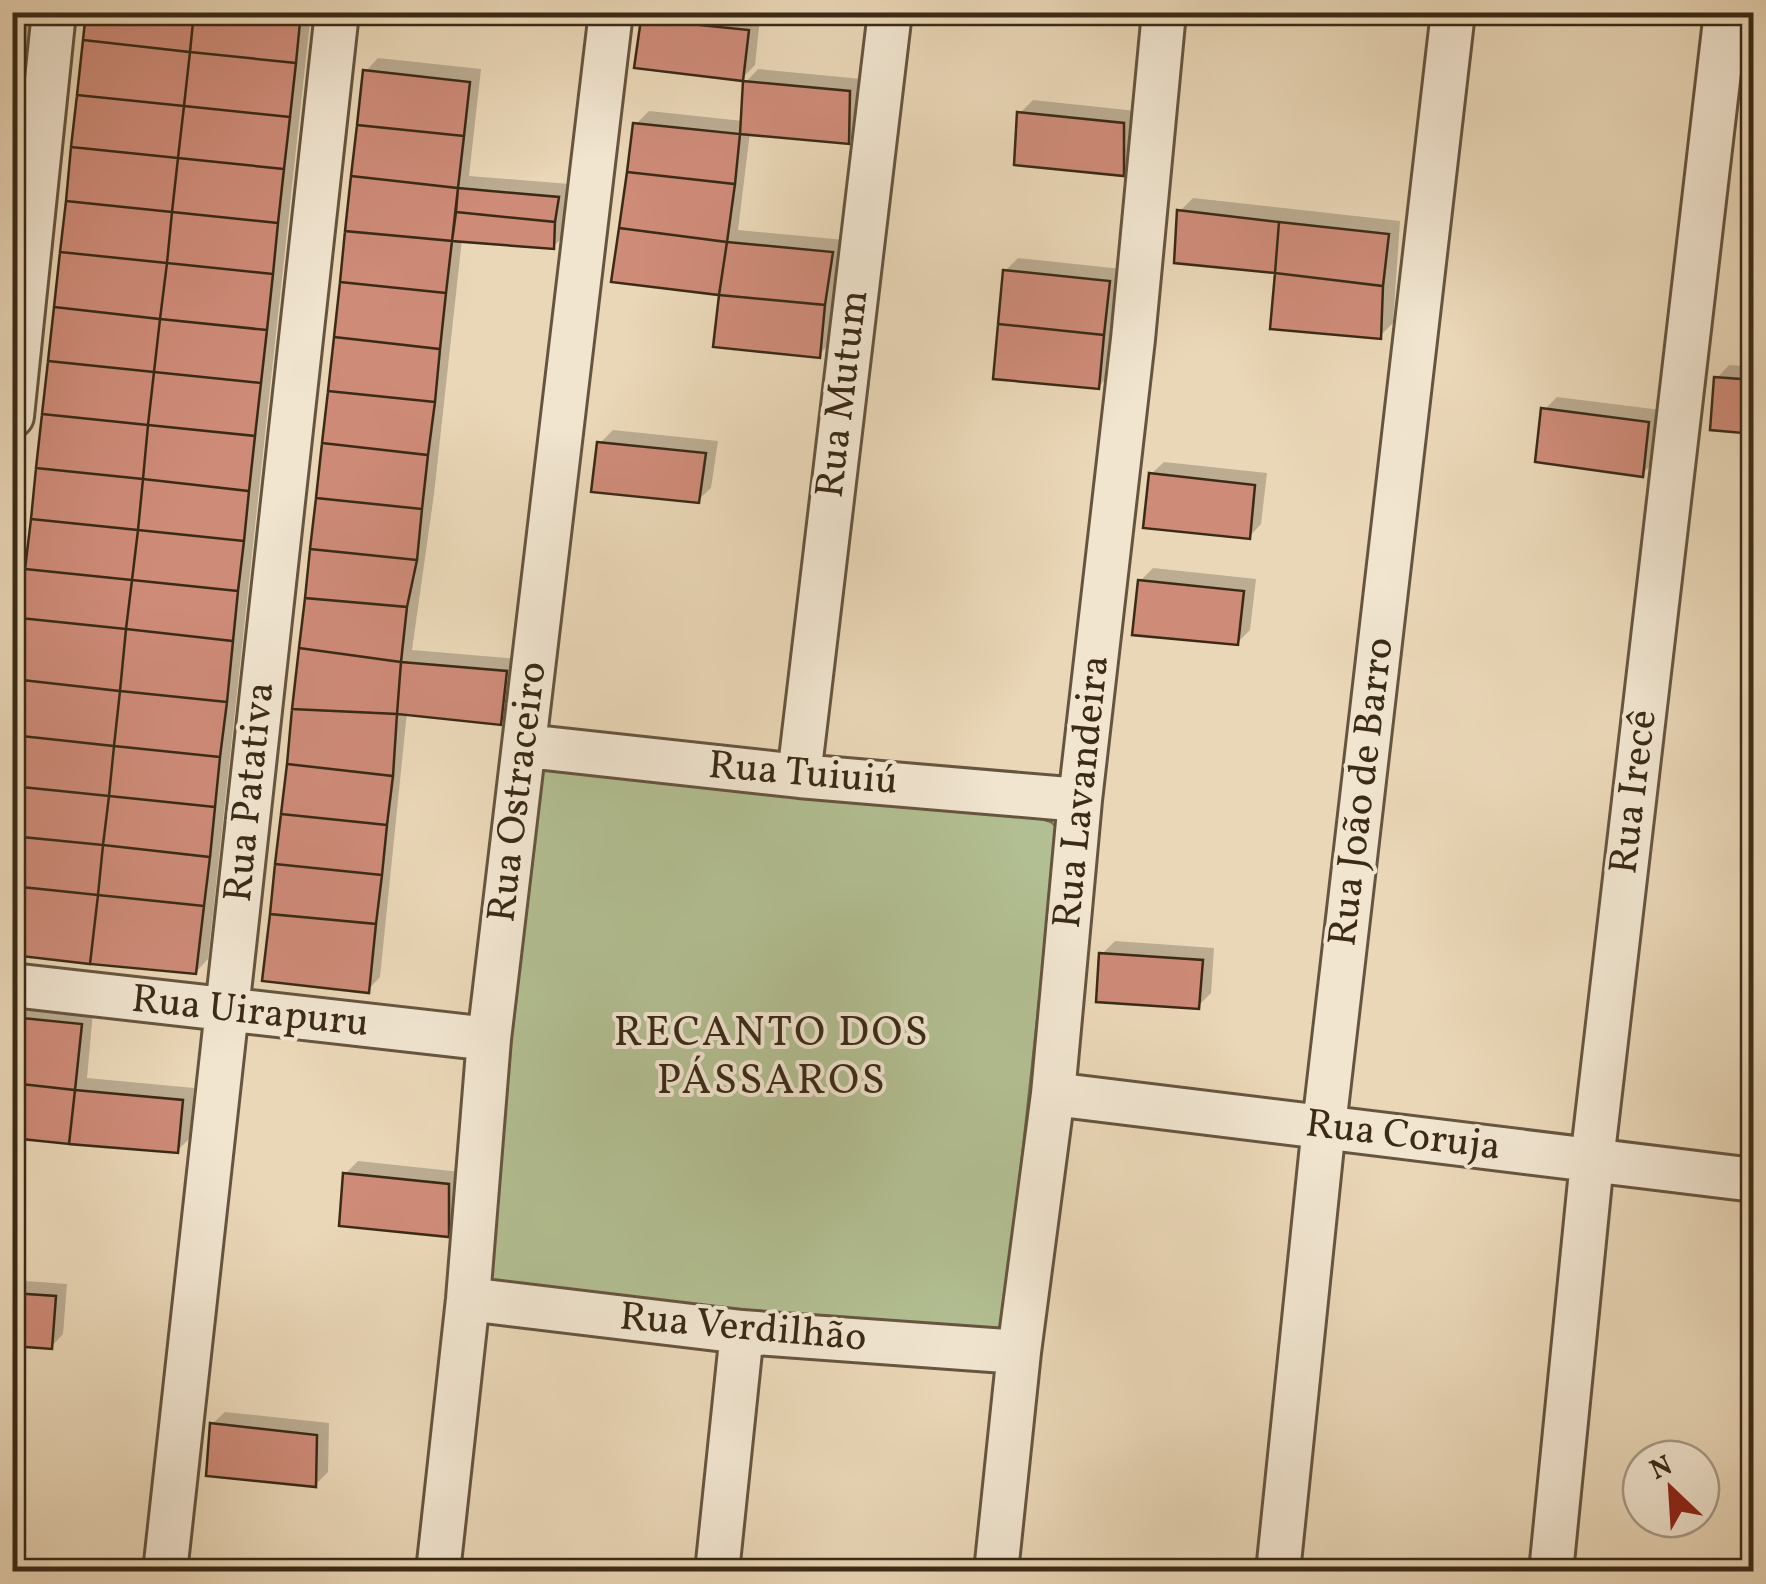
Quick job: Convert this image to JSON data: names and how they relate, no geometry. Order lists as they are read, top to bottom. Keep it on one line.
{"streets":{"street":["Rua Mutum","Rua Tuiuiú","Rua Patativa","Rua Ostraceiro","Rua Lavandeira","Rua João de Barro","Rua Irecê","Rua Uirapuru","Rua Coruja","Rua Verdilhão"]},"crossings":[["Rua Mutum","Rua Tuiuiú"],["Rua Tuiuiú","Rua Ostraceiro"],["Rua Tuiuiú","Rua Lavandeira"],["Rua Patativa","Rua Uirapuru"],["Rua Ostraceiro","Rua Uirapuru"],["Rua Ostraceiro","Rua Verdilhão"],["Rua Lavandeira","Rua Coruja"],["Rua Lavandeira","Rua Verdilhão"],["Rua João de Barro","Rua Coruja"],["Rua Irecê","Rua Coruja"]],"districts":["RECANTO DOS PÁSSAROS"],"north":"top left"}
